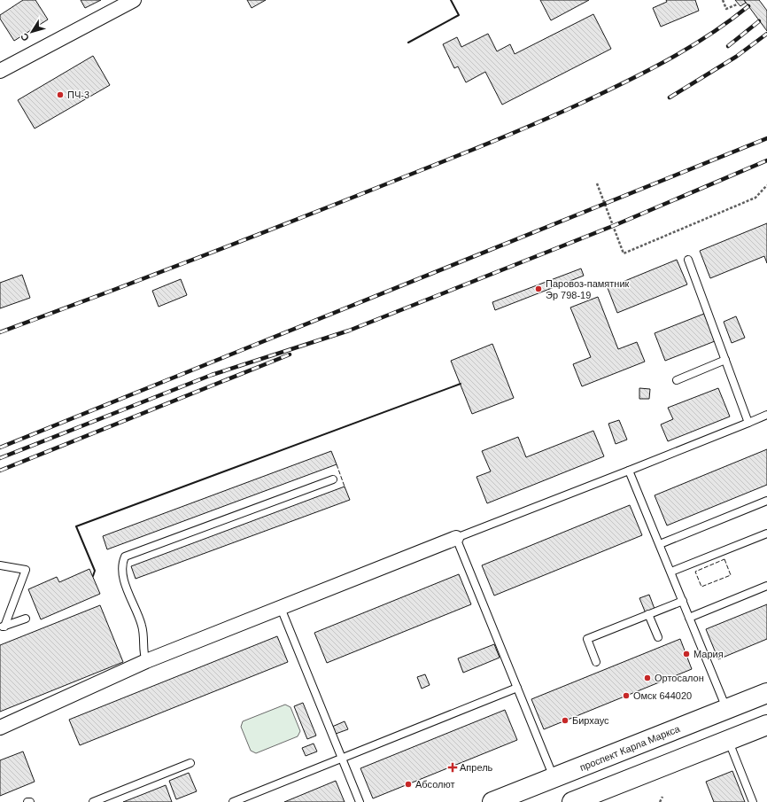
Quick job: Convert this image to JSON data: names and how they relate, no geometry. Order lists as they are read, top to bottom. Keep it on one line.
{"streets":{"main road":["проспект Карла Маркса"]},"places":{"other":["ПЧ-3","Паровоз-памятник Эр 798-19","Мария","Ортосалон","Омск 644020","Бирхаус","Абсолют"],"health":["Апрель"]},"north":"bottom left"}
